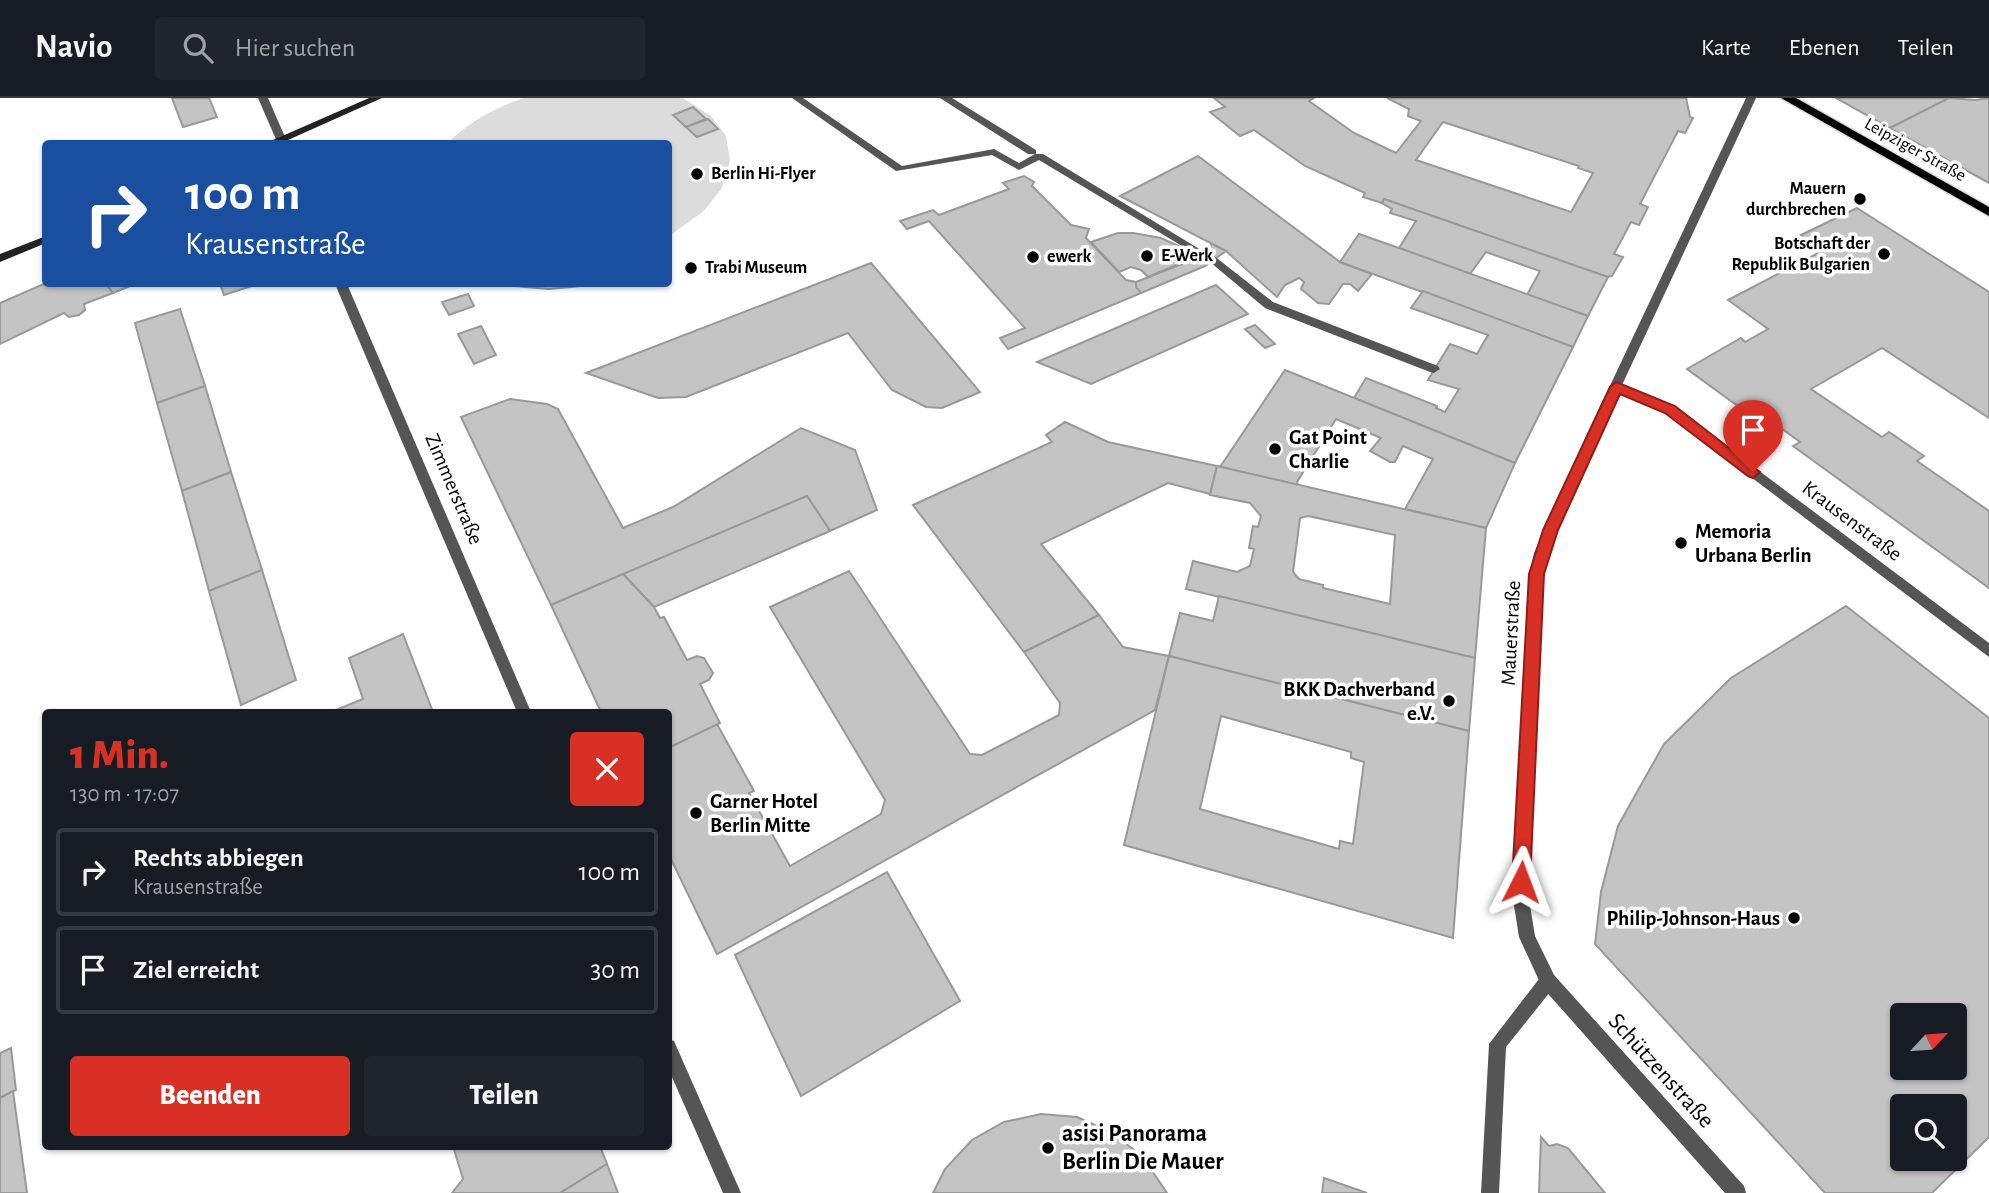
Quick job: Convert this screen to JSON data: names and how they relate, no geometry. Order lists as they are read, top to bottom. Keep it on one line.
{"streets":{"main road":["Leipziger Straße"],"street":["Zimmerstraße","Krausenstraße","Mauerstraße","Schützenstraße"]},"crossings":[["Krausenstraße","Mauerstraße"],["Mauerstraße","Schützenstraße"]],"places":["Berlin Hi-Flyer","Mauern durchbrechen","Botschaft der Republik Bulgarien","E-Werk","ewerk","Trabi Museum","Gat Point Charlie","Memoria Urbana Berlin","BKK Dachverband e.V.","Garner Hotel Berlin Mitte","Philip-Johnson-Haus","asisi Panorama Berlin Die Mauer"],"north":"top right","page":{"header":"Navio","search":"Hier suchen","nav":["Karte","Ebenen","Teilen"],"turn":["100 m","Krausenstraße"],"heading":["1 Min.","130 m · 17:07"],"list":[{"name":"Rechts abbiegen","note":"Krausenstraße","value":"100 m"},{"name":"Ziel erreicht","value":"30 m"}],"buttons":["Beenden","Teilen"]}}
